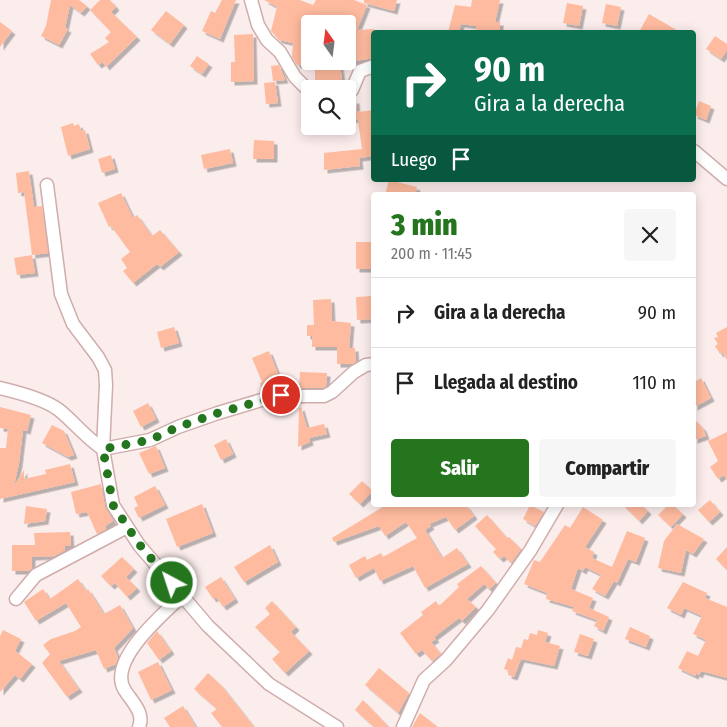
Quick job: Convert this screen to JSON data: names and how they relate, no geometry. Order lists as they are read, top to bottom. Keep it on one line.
{"north":"top","page":{"turn":["90 m","Gira a la derecha"],"then":"Luego","heading":["3 min","200 m · 11:45"],"list":[{"name":"Gira a la derecha","value":"90 m"},{"name":"Llegada al destino","value":"110 m"}],"buttons":["Salir","Compartir"]}}
